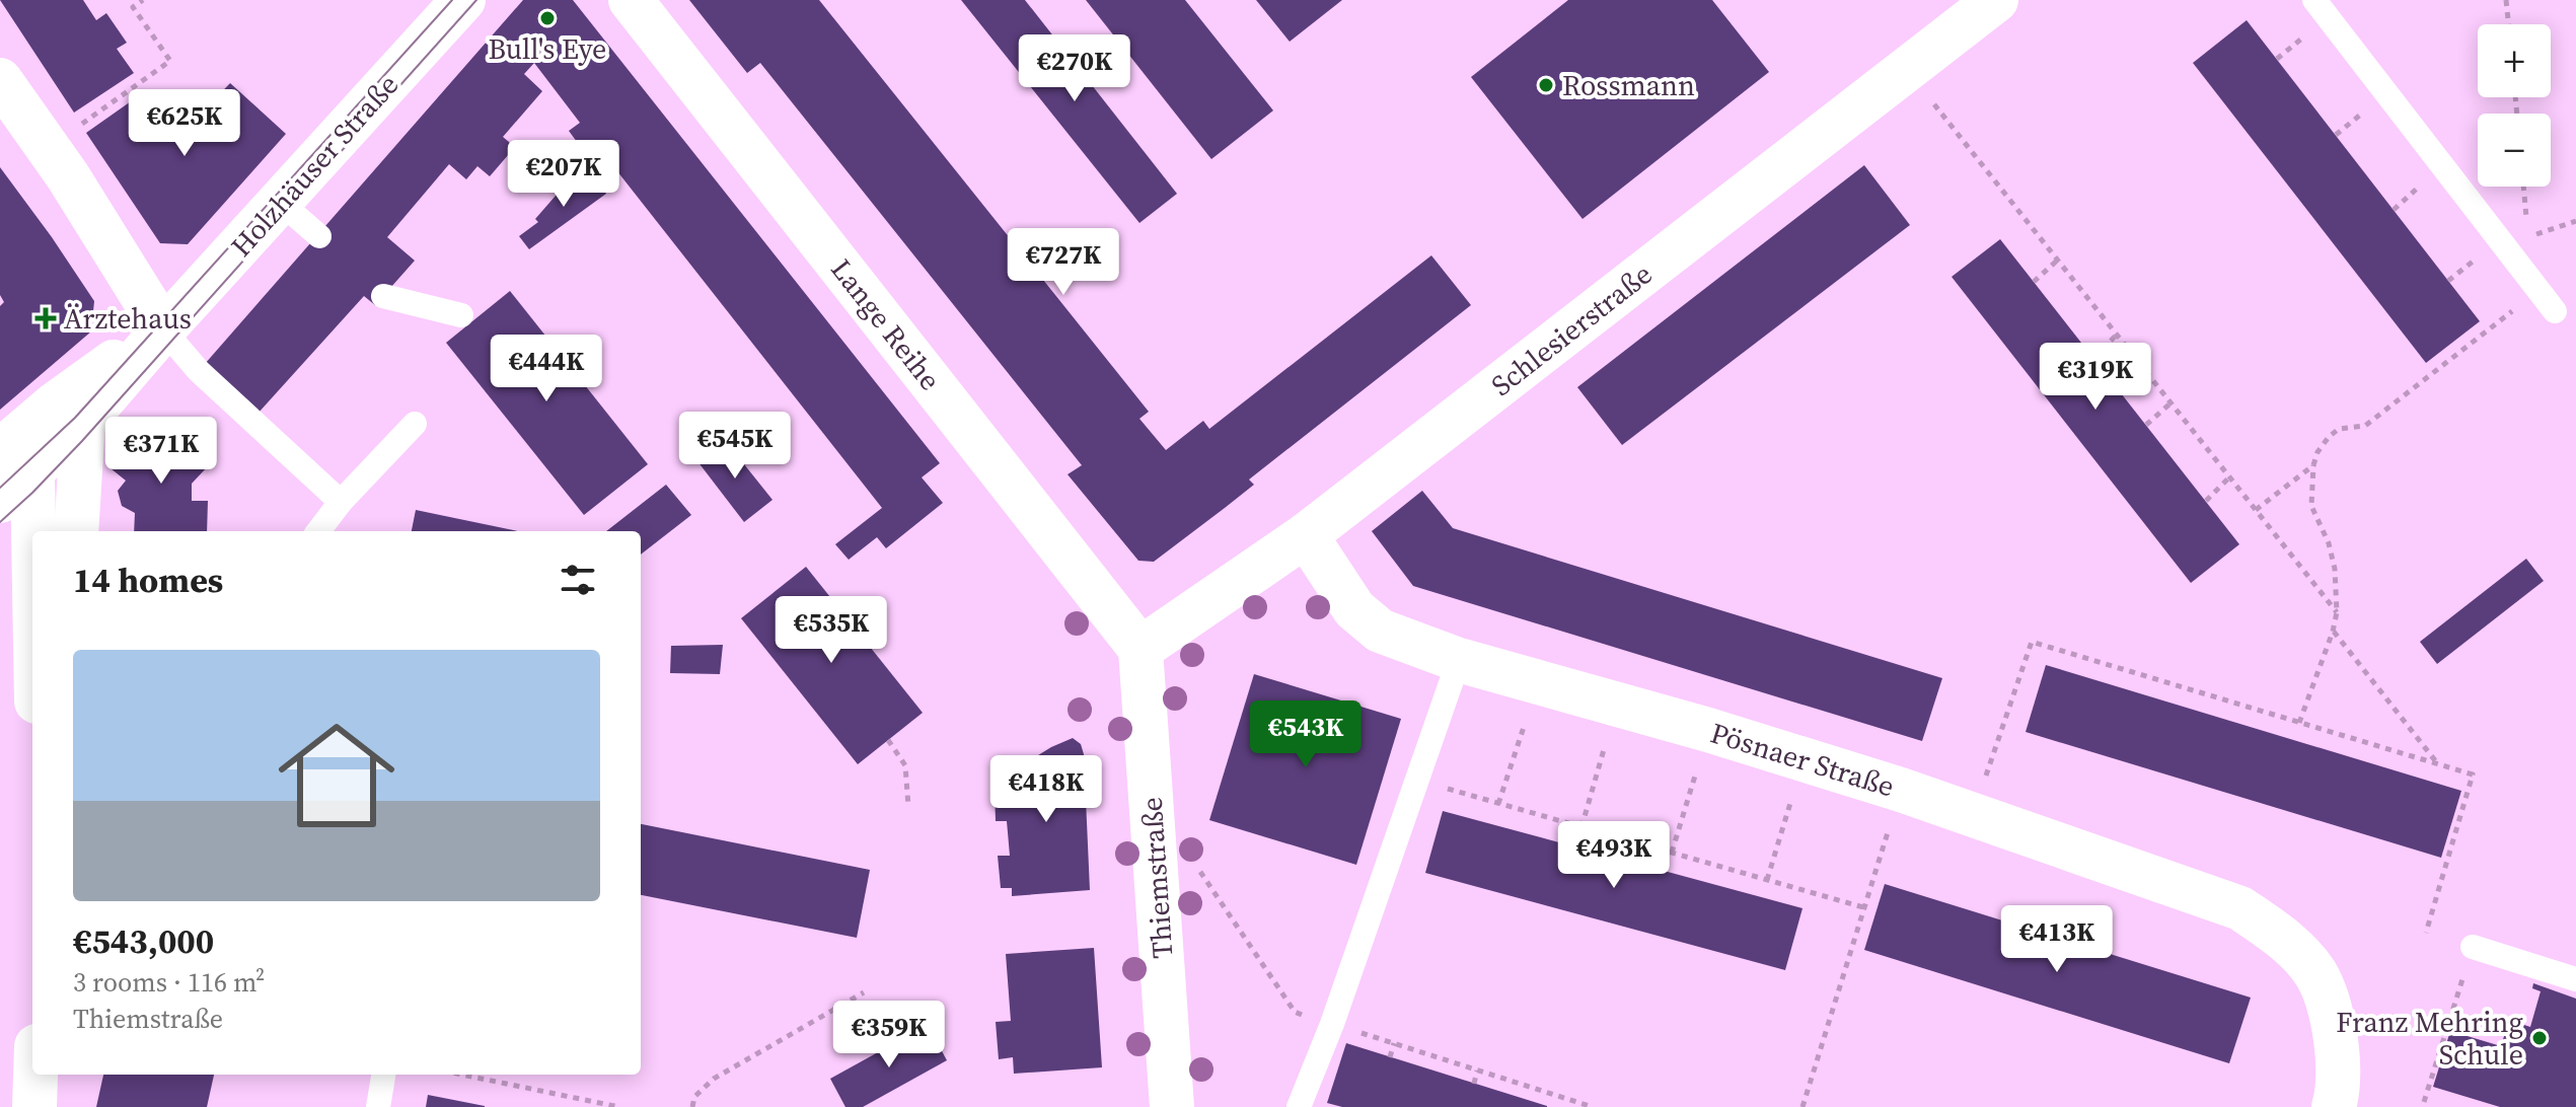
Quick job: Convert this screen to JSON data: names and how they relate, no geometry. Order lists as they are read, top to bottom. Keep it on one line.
{"streets":{"street":["Holzhäuser Straße","Lange Reihe","Schlesierstraße","Pösnaer Straße","Thiemstraße"]},"crossings":[["Lange Reihe","Schlesierstraße"],["Lange Reihe","Thiemstraße"],["Schlesierstraße","Pösnaer Straße"],["Schlesierstraße","Thiemstraße"]],"places":{"other":["Bull's Eye","Rossmann","Franz Mehring Schule"],"health":["Ärztehaus"]},"page":{"map_buttons":["+","−"],"price":["€270K","€625K","€207K","€727K","€444K","€319K","€545K","€371K","€535K","€543K","€418K","€493K","€413K","€359K"],"heading":"14 homes","list":[{"name":"€543,000","note":"3 rooms · 116 m² · Thiemstraße"}]}}
